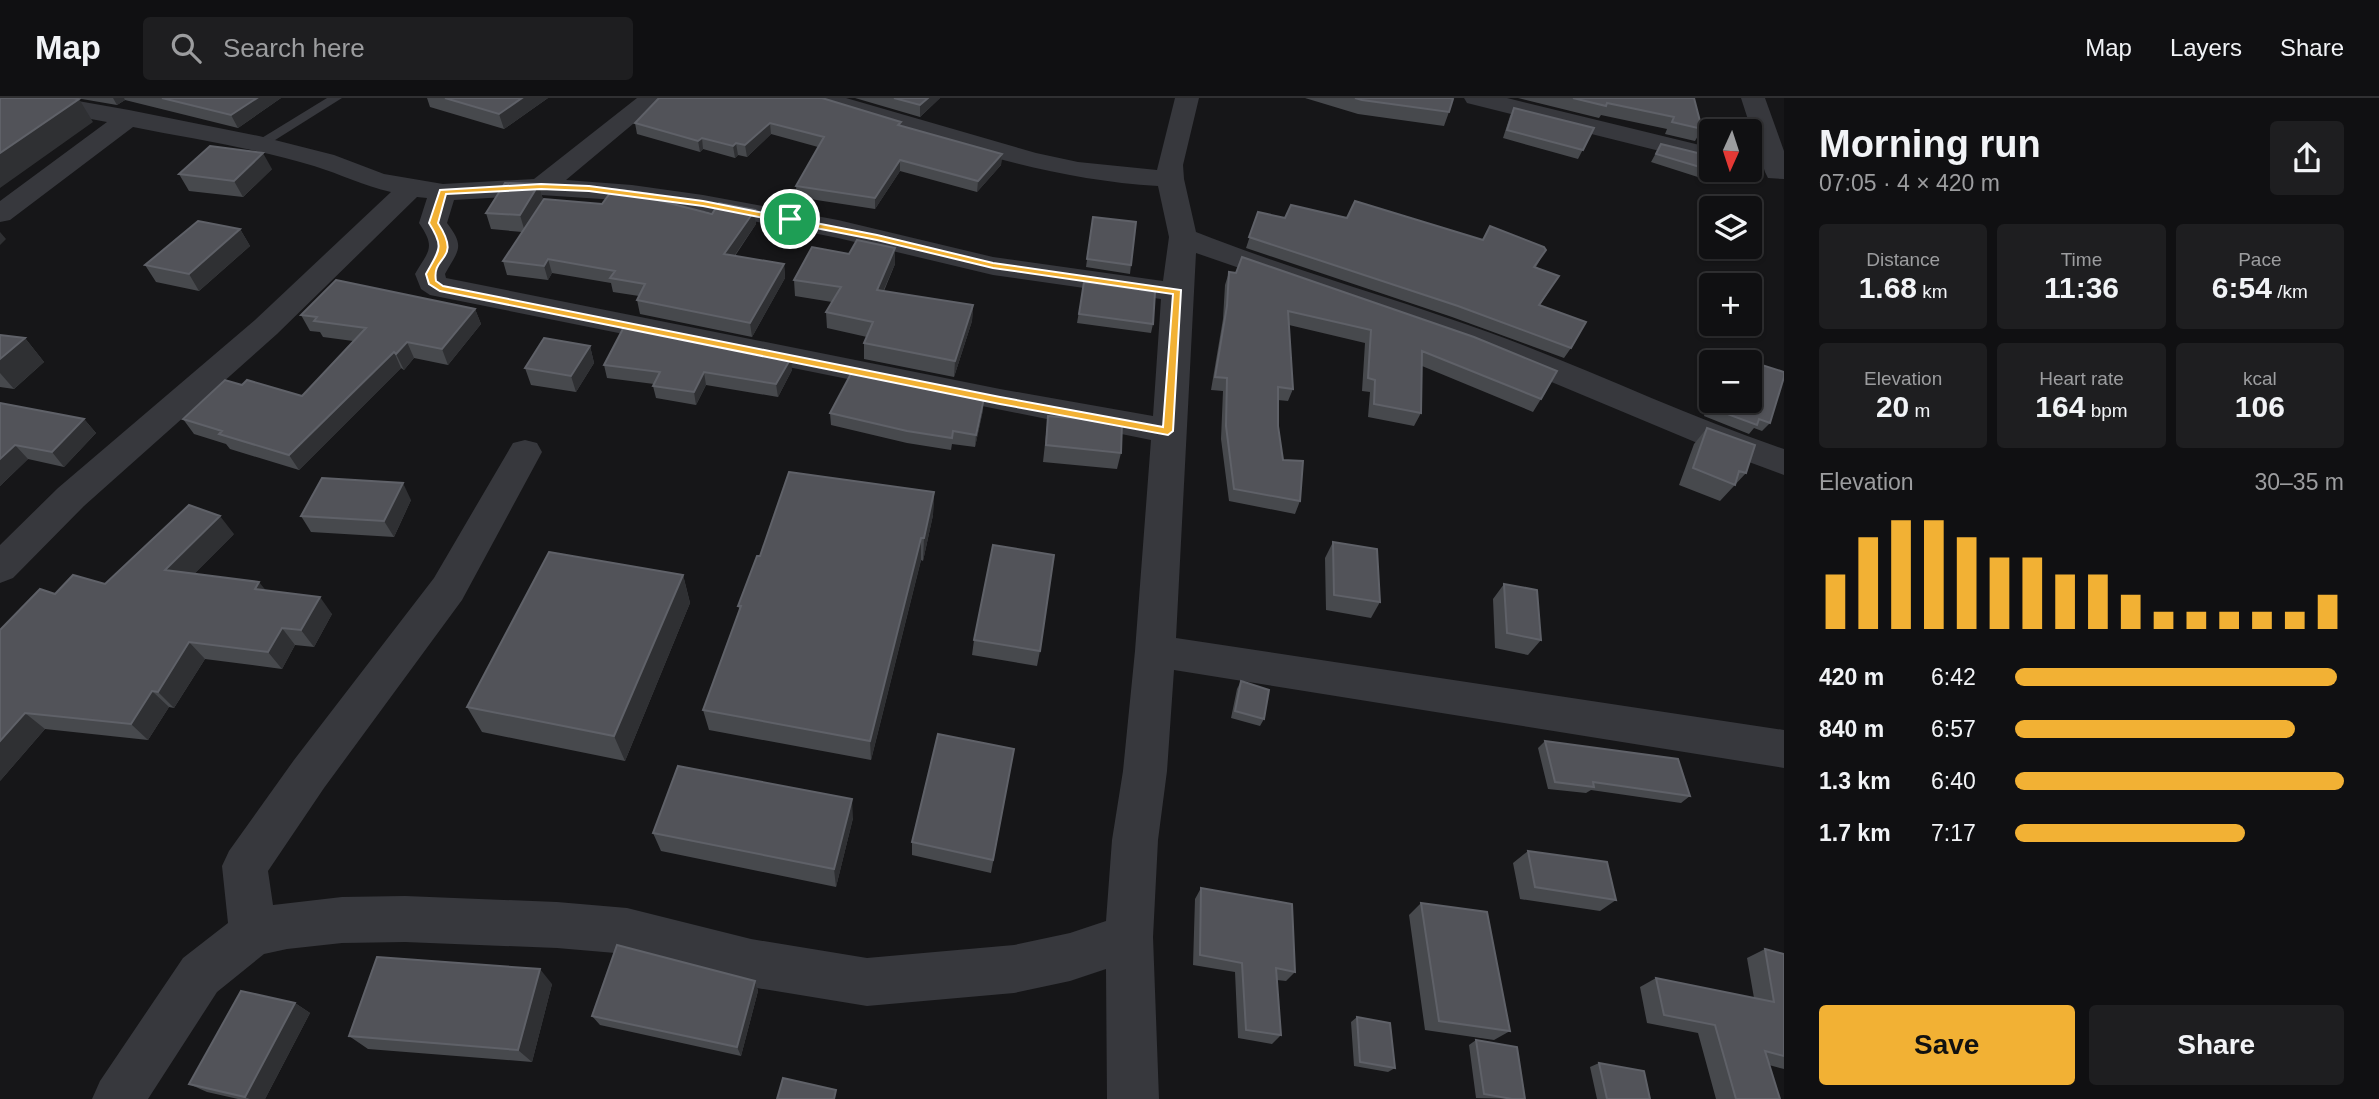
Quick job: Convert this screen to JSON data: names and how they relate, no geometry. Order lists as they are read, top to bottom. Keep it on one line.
{"north":"bottom","page":{"header":"Map","search":"Search here","nav":["Map","Layers","Share"],"heading":["Morning run","07:05 · 4 × 420 m"],"map_buttons":["+","−"],"stats":[["Distance","1.68 km"],["Time","11:36"],["Pace","6:54 /km"],["Elevation","20 m"],["Heart rate","164 bpm"],["kcal","106"]],"chart":["Elevation","30–35 m"],"list":[{"name":"420 m","note":"6:42"},{"name":"840 m","note":"6:57"},{"name":"1.3 km","note":"6:40"},{"name":"1.7 km","note":"7:17"}],"buttons":["Save","Share"]}}
